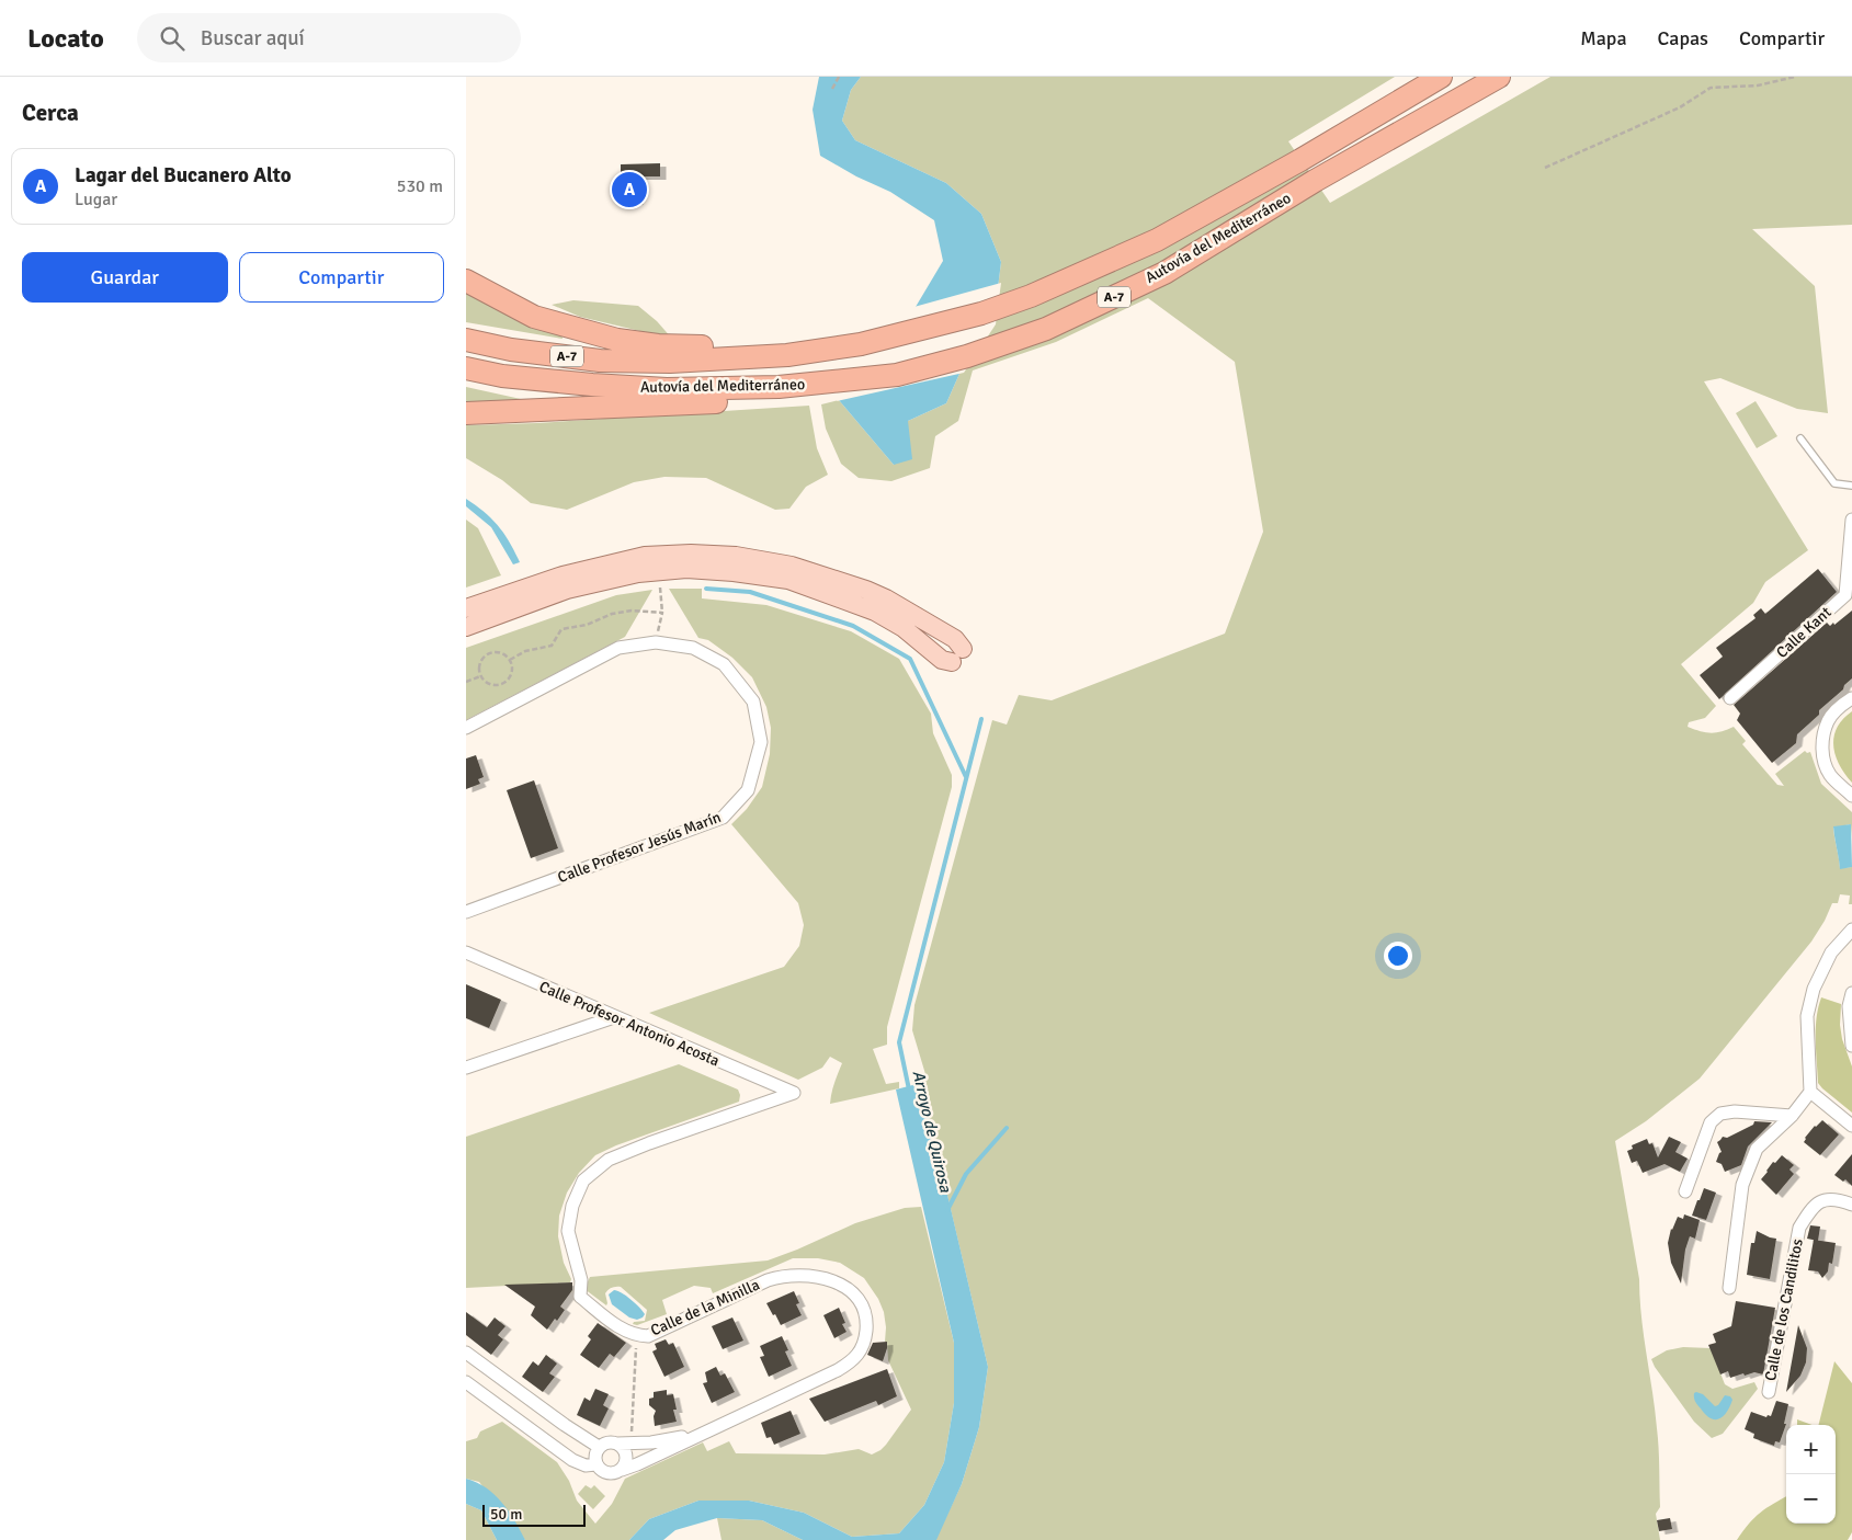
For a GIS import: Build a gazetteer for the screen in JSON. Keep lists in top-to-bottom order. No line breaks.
{"streets":{"highway":["Autovía del Mediterráneo","A-7"],"street":["Calle Kant","Calle Profesor Jesús Marín","Calle Profesor Antonio Acosta","Calle de la Minilla","Calle de los Candilitos"]},"crossings":[["Calle Profesor Antonio Acosta","Calle de la Minilla"]],"water":["Arroyo de Quirosa"],"scale_bar":"50 m","page":{"header":"Locato","search":"Buscar aquí","nav":["Mapa","Capas","Compartir"],"heading":"Cerca","list":[{"mark":"A","name":"Lagar del Bucanero Alto","note":"Lugar","value":"530 m"}],"pins":"A","buttons":["Guardar","Compartir"],"map_buttons":["+","−"],"scale":"50 m"}}
